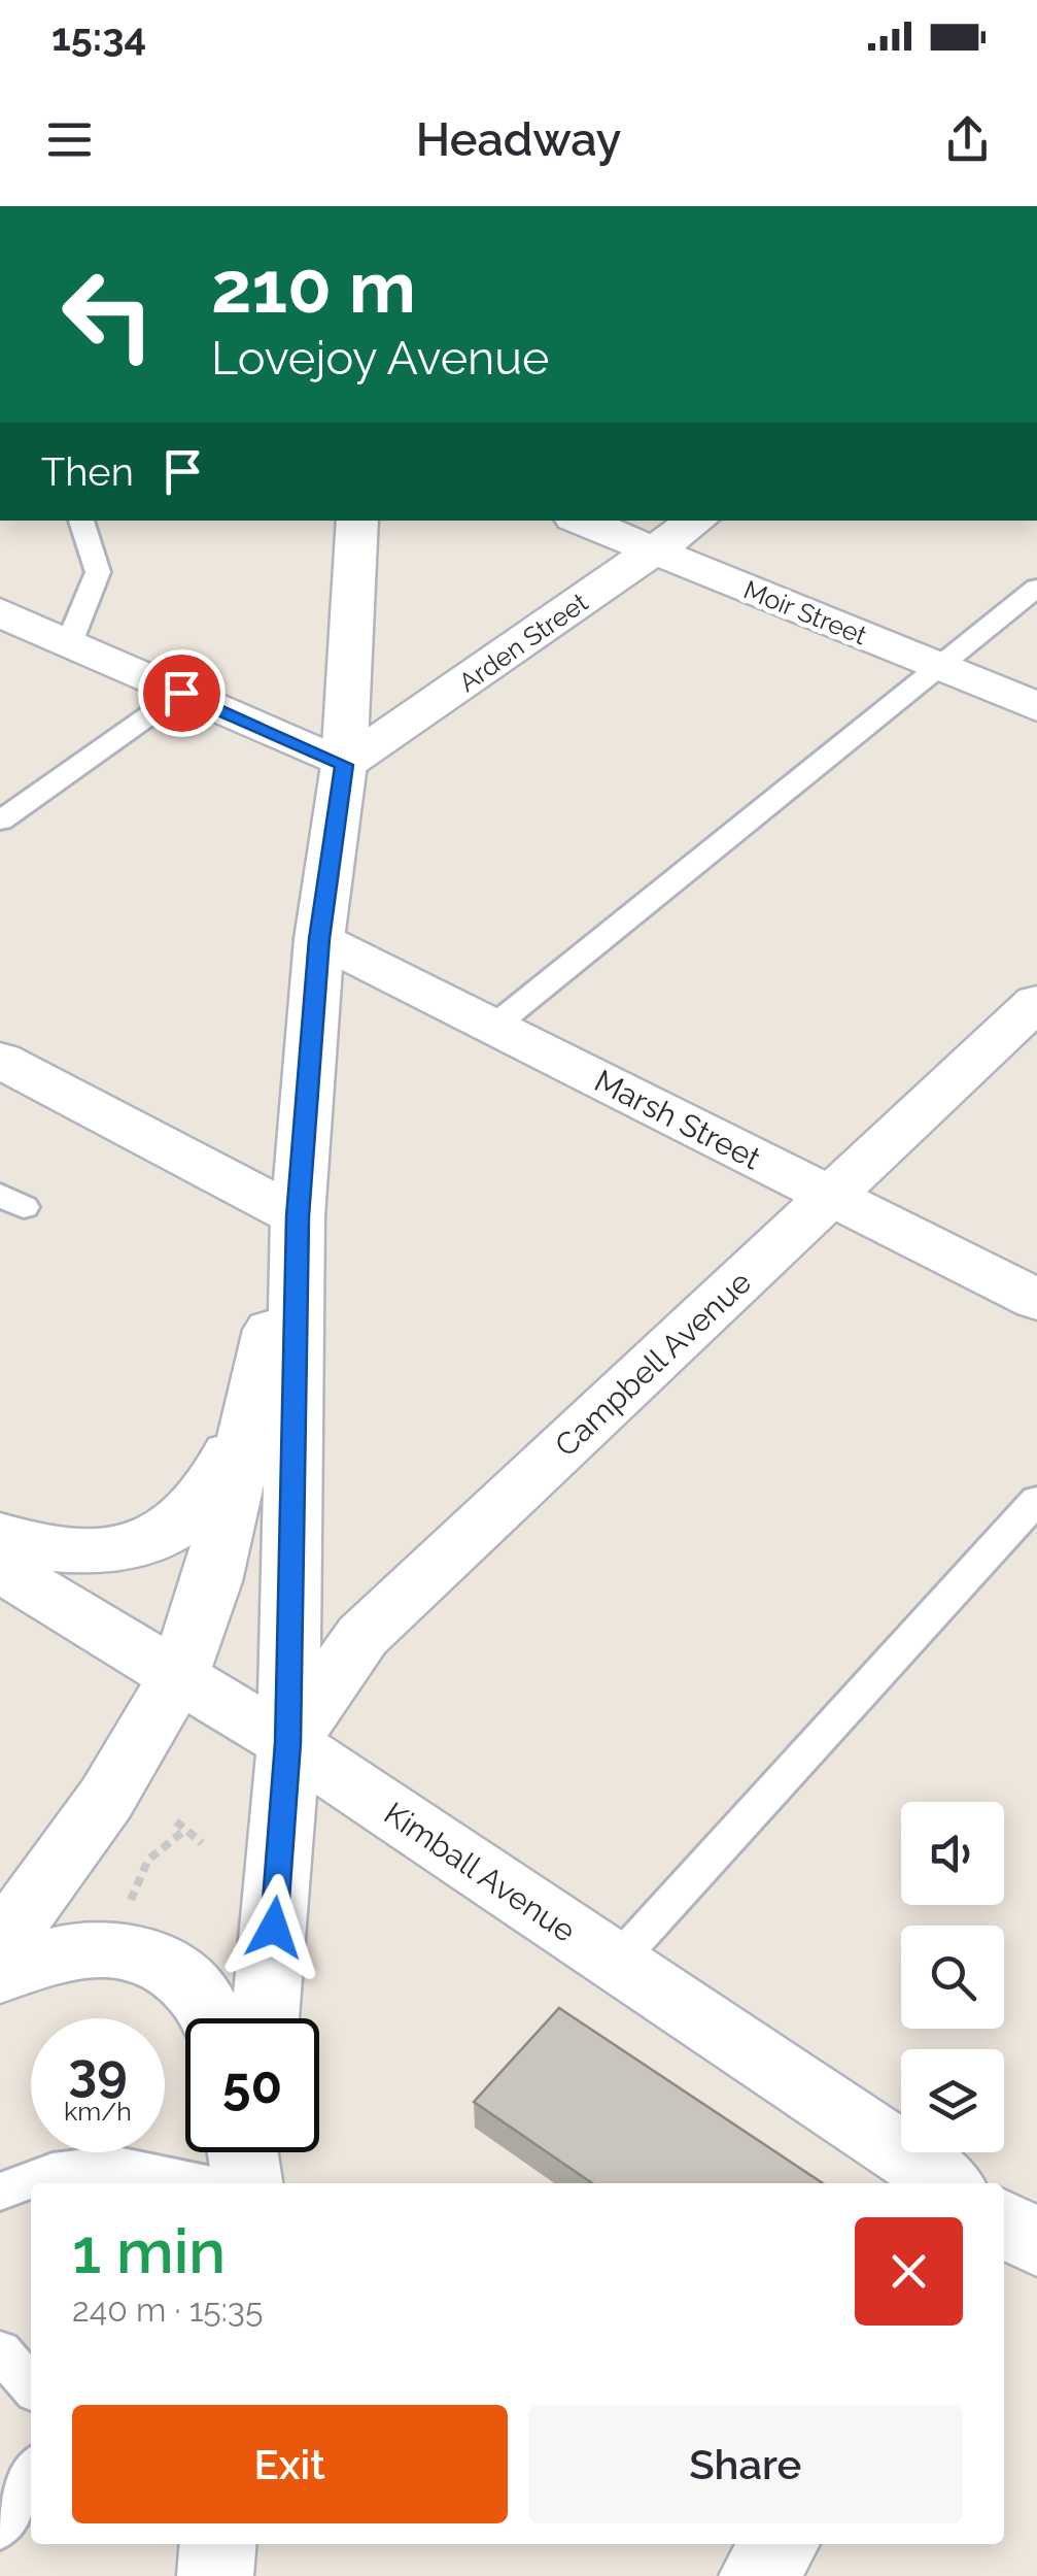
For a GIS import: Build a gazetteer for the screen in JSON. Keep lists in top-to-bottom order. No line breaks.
{"streets":{"main road":["Moir Street","Arden Street","Marsh Street","Campbell Avenue","Kimball Avenue"]},"crossings":[["Moir Street","Arden Street"],["Marsh Street","Campbell Avenue"],["Campbell Avenue","Kimball Avenue"]],"page":{"status":"15:34","header":"Headway","turn":["210 m","Lovejoy Avenue"],"then":"Then","speed":"39 km/h","limit":"50","heading":["1 min","240 m · 15:35"],"buttons":["Exit","Share"]}}
